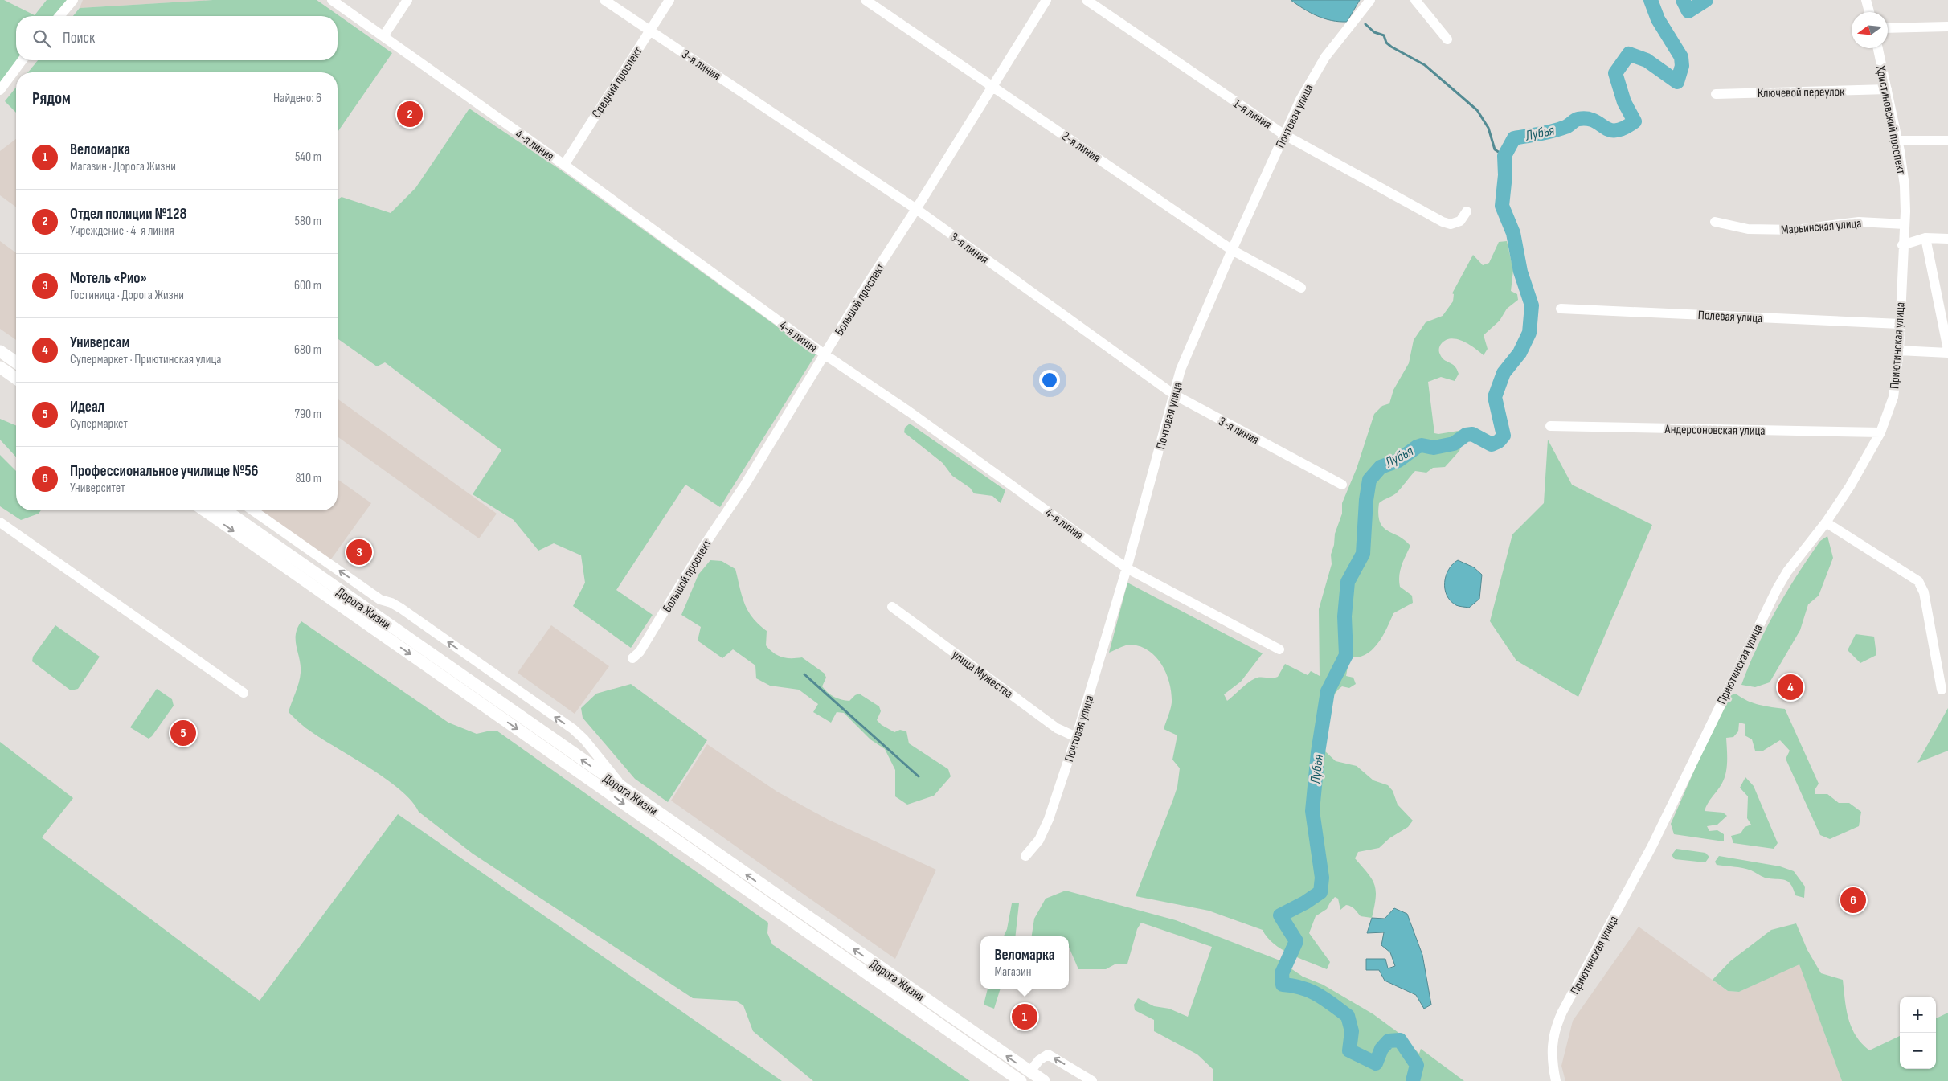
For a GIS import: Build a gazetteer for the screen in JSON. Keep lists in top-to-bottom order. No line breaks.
{"streets":{"main road":["Дорога Жизни"],"street":["3-я линия","Средний проспект","Ключевой переулок","1-я линия","Почтовая улица","Христиновский проспект","4-я линия","2-я линия","Марьинская улица","Большой проспект","Полевая улица","Приютинская улица","Андерсоновская улица","улица Мужества"]},"crossings":[["3-я линия","Средний проспект"],["3-я линия","Почтовая улица"],["3-я линия","Большой проспект"],["Средний проспект","4-я линия"],["Ключевой переулок","Христиновский проспект"],["1-я линия","Почтовая улица"],["Почтовая улица","4-я линия"],["Почтовая улица","2-я линия"],["Почтовая улица","улица Мужества"],["Христиновский проспект","Марьинская улица"],["Христиновский проспект","Приютинская улица"],["4-я линия","Большой проспект"],["2-я линия","Большой проспект"],["Полевая улица","Приютинская улица"],["Приютинская улица","Андерсоновская улица"]],"water":["Лубья"],"north":"left","page":{"search":"Поиск","heading":["Рядом","Найдено: 6"],"pins":["2","3","4","5","6","1"],"list":[{"mark":"1","name":"Веломарка","note":"Магазин · Дорога Жизни","value":"540 m"},{"mark":"2","name":"Отдел полиции №128","note":"Учреждение · 4-я линия","value":"580 m"},{"mark":"3","name":"Мотель «Рио»","note":"Гостиница · Дорога Жизни","value":"600 m"},{"mark":"4","name":"Универсам","note":"Супермаркет · Приютинская улица","value":"680 m"},{"mark":"5","name":"Идеал","note":"Супермаркет","value":"790 m"},{"mark":"6","name":"Профессиональное училище №56","note":"Университет","value":"810 m"}],"popup":["Веломарка","Магазин"],"map_buttons":["+","−"]}}
